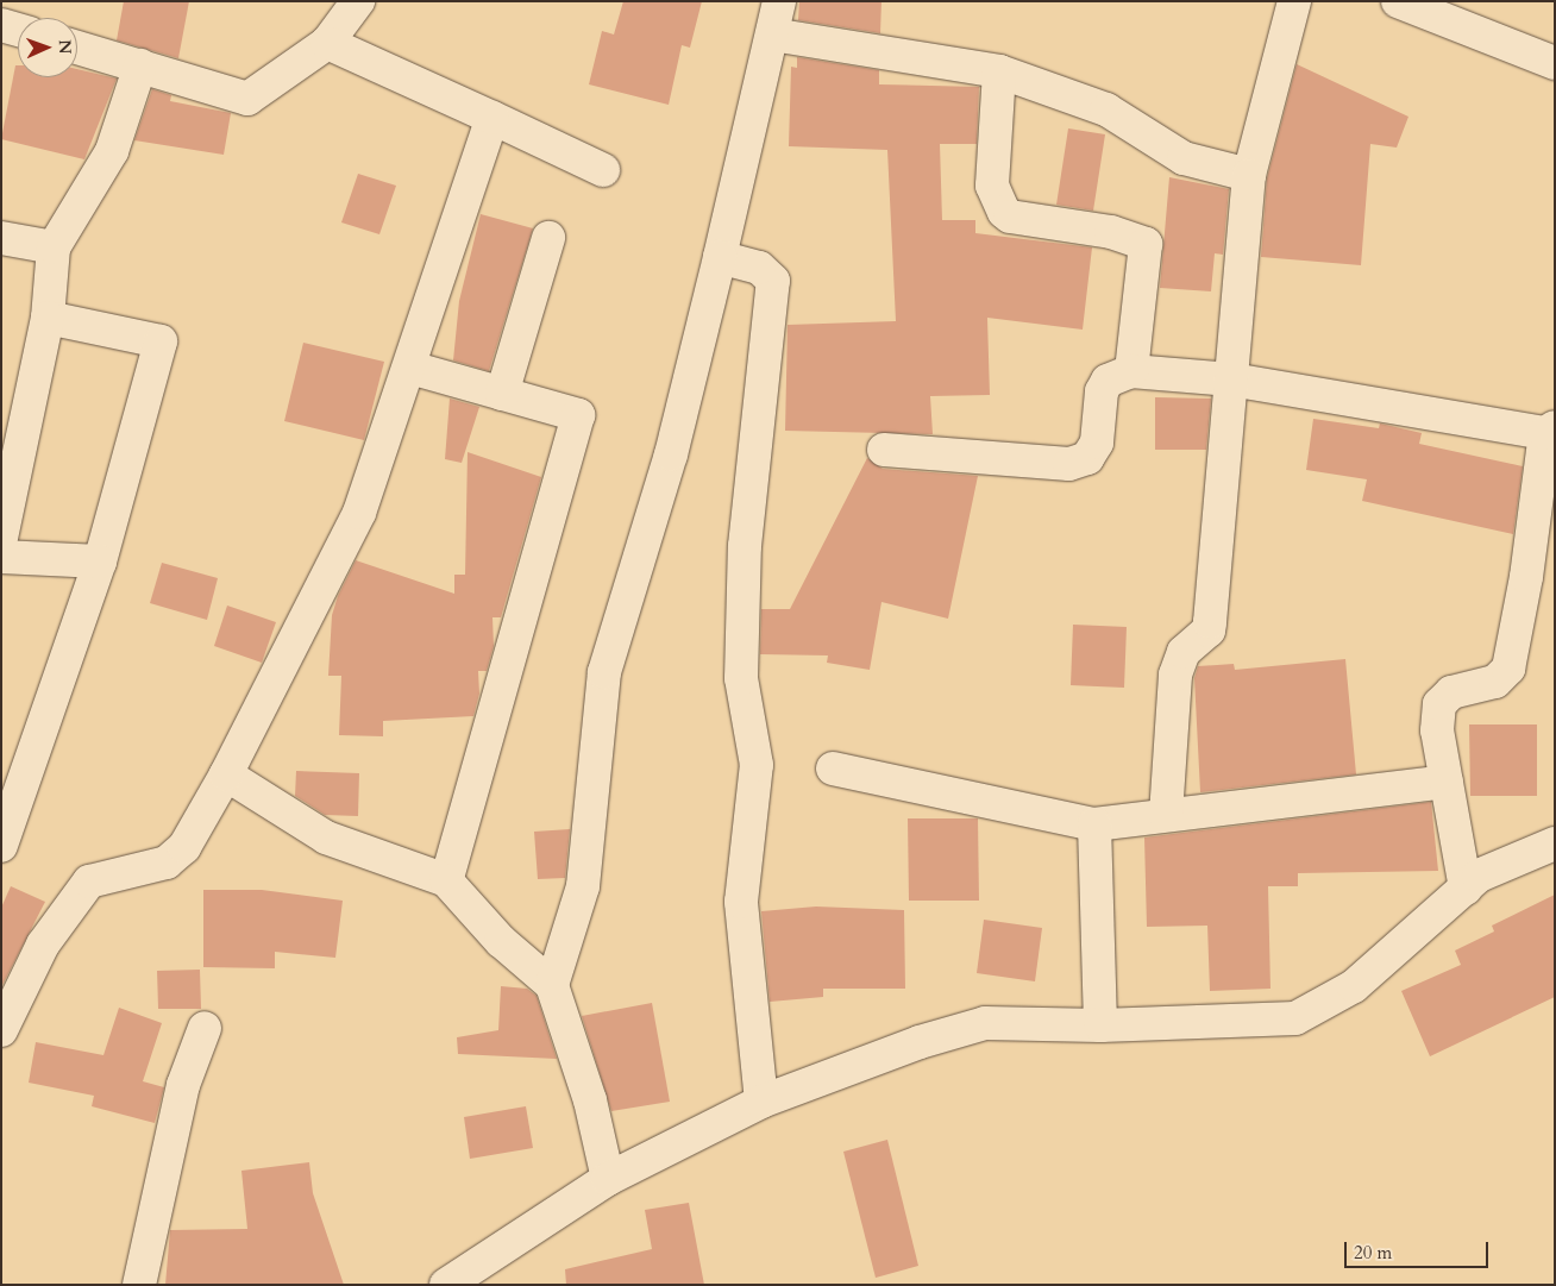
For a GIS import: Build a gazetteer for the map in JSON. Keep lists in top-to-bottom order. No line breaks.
{"scale_bar":"20 m","north":"right"}
